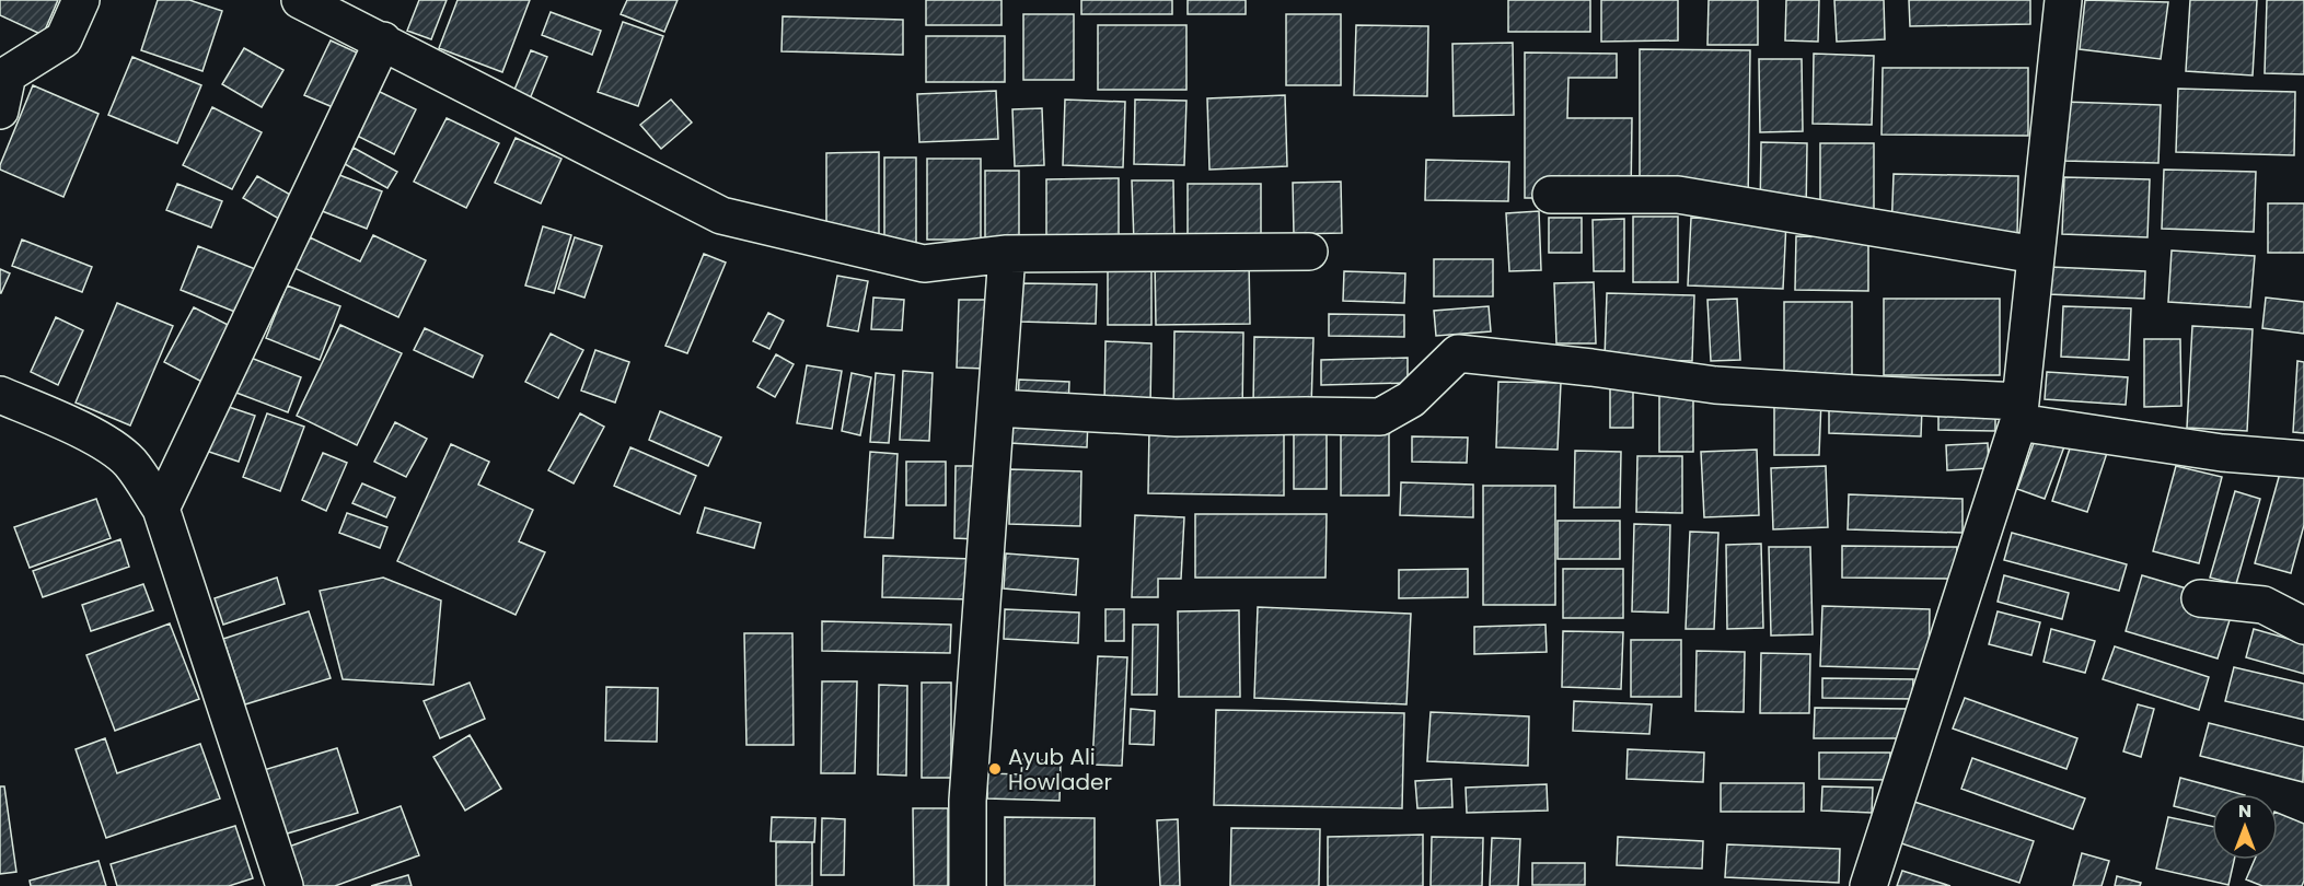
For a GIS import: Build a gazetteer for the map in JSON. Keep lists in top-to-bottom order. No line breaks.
{"places":["Ayub Ali Howlader"],"north":"top"}
